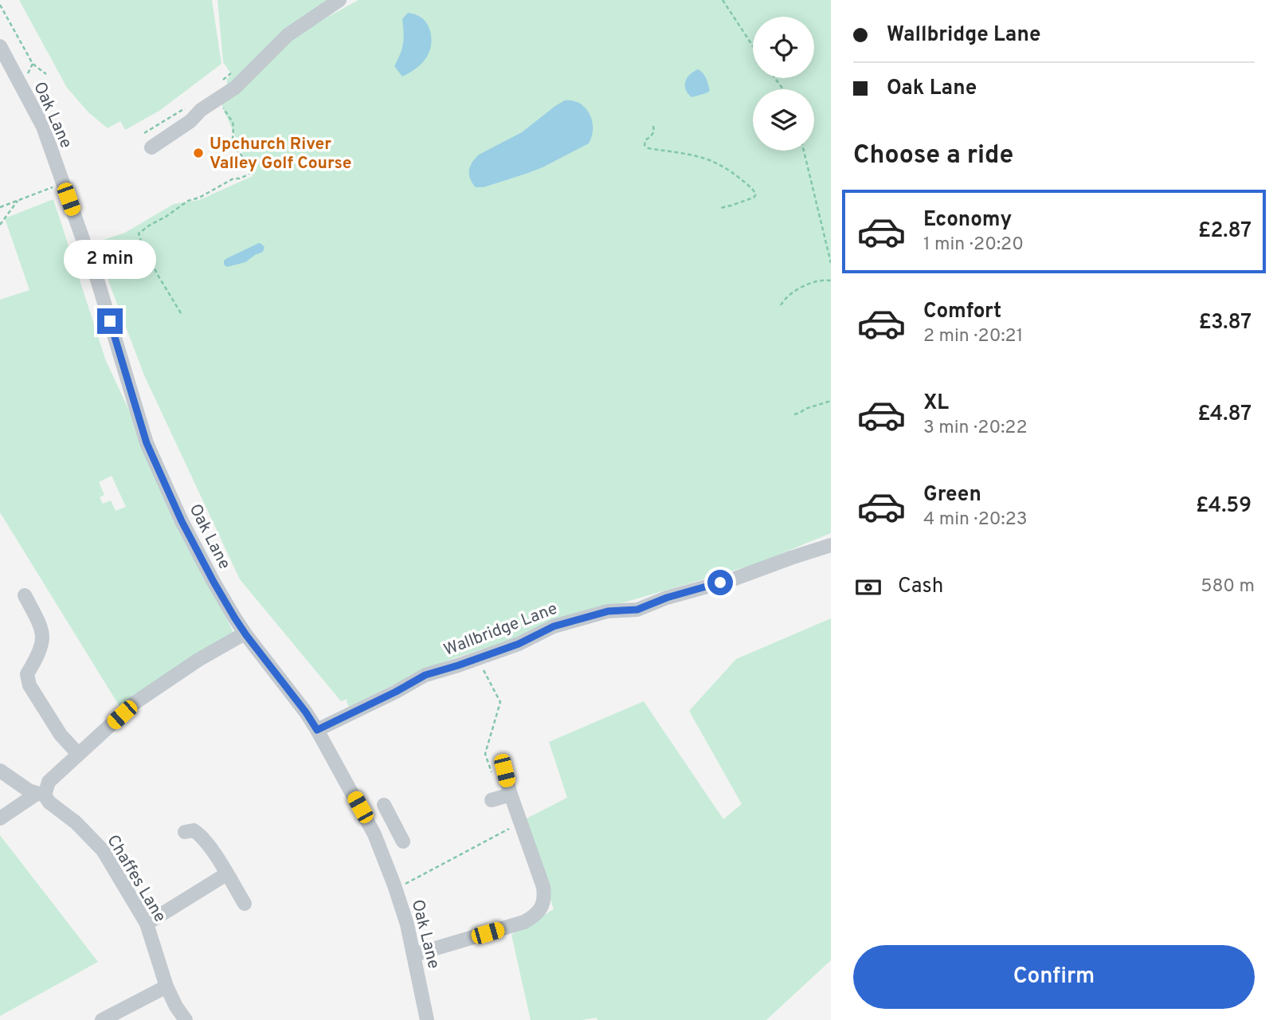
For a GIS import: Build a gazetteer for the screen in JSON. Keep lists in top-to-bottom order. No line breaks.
{"streets":{"street":["Oak Lane","Wallbridge Lane","Chaffes Lane"]},"crossings":[["Oak Lane","Wallbridge Lane"]],"places":["Upchurch River Valley Golf Course"],"page":{"banner":["Wallbridge Lane","Oak Lane"],"heading":"Choose a ride","list":[{"name":"Economy","note":"1 min · 20:20","value":"£2.87"},{"name":"Comfort","note":"2 min · 20:21","value":"£3.87"},{"name":"XL","note":"3 min · 20:22","value":"£4.87"},{"name":"Green","note":"4 min · 20:23","value":"£4.59"}],"bubble":"2 min","pay":["Cash","580 m"],"buttons":"Confirm"}}
